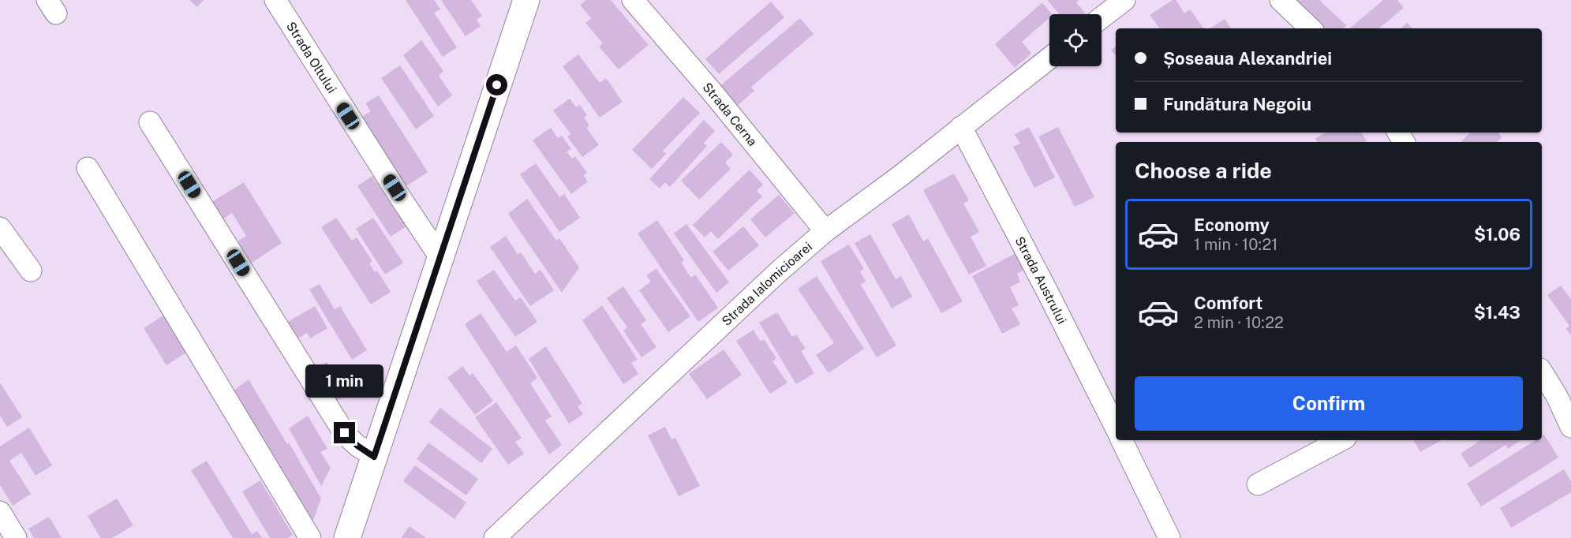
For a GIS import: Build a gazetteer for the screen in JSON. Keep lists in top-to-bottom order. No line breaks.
{"streets":{"street":["Strada Oltului","Strada Cerna","Strada Austrului","Strada Ialomicioarei"]},"crossings":[["Strada Cerna","Strada Ialomicioarei"],["Strada Austrului","Strada Ialomicioarei"]],"page":{"banner":["Șoseaua Alexandriei","Fundătura Negoiu"],"heading":"Choose a ride","list":[{"name":"Economy","note":"1 min · 10:21","value":"$1.06"},{"name":"Comfort","note":"2 min · 10:22","value":"$1.43"}],"bubble":"1 min","buttons":"Confirm"}}
